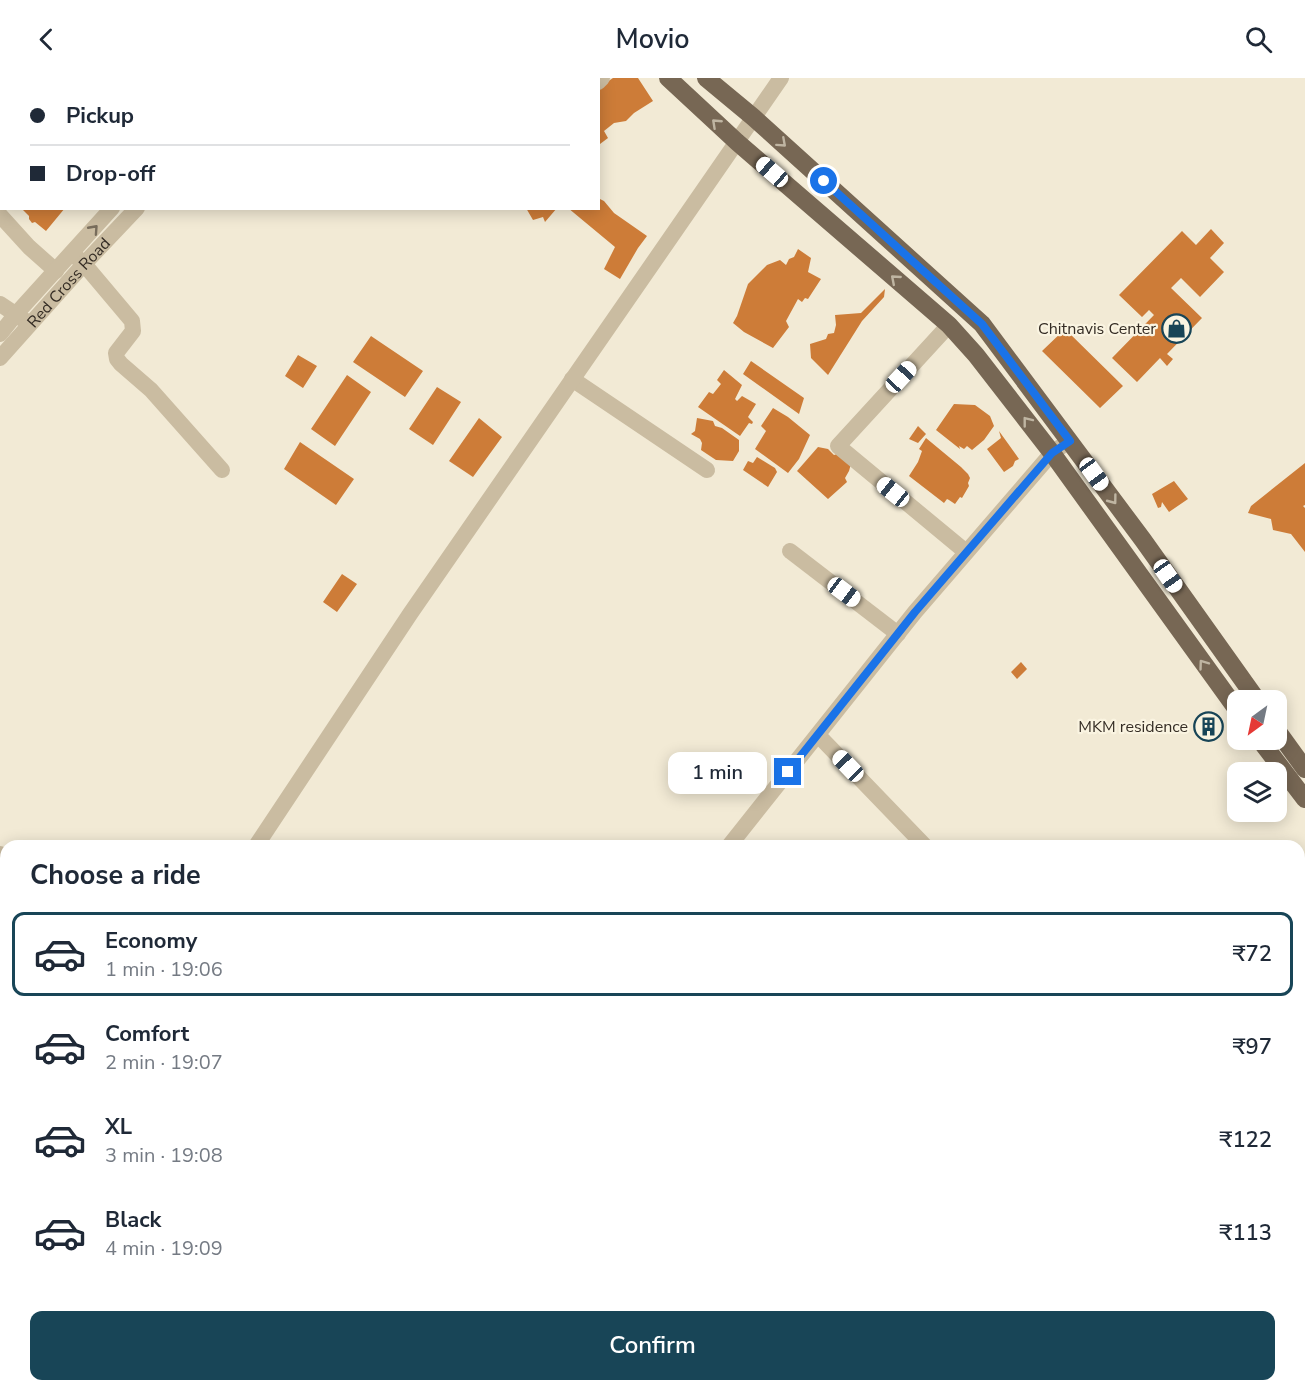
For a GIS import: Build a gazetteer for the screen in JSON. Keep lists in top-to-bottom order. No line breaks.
{"streets":{"street":["Red Cross Road"]},"places":{"shop":["Chitnavis Center"],"building":["MKM residence"]},"north":"bottom left","page":{"header":"Movio","banner":["Pickup","Drop-off"],"bubble":"1 min","heading":"Choose a ride","list":[{"name":"Economy","note":"1 min · 19:06","value":"₹72"},{"name":"Comfort","note":"2 min · 19:07","value":"₹97"},{"name":"XL","note":"3 min · 19:08","value":"₹122"},{"name":"Black","note":"4 min · 19:09","value":"₹113"}],"buttons":"Confirm"}}
